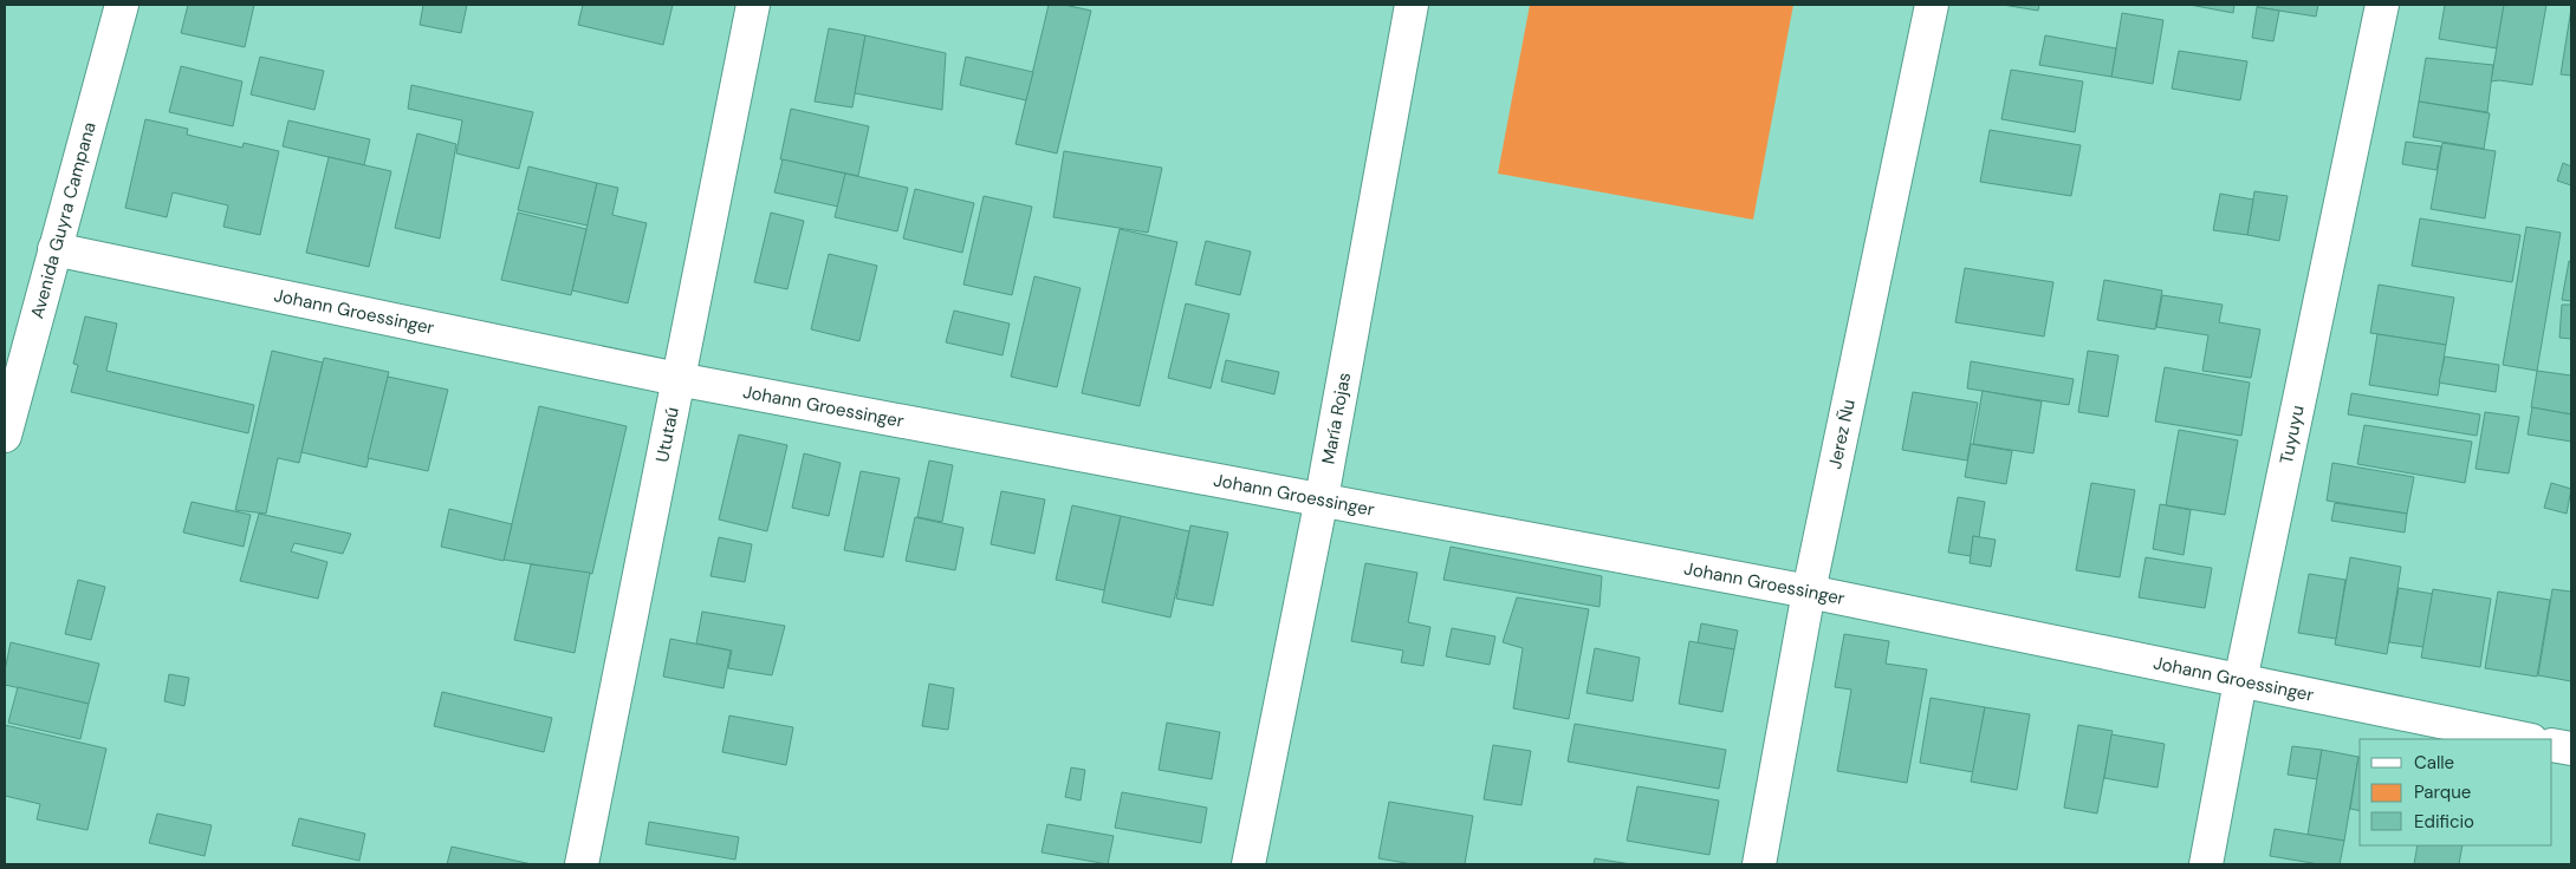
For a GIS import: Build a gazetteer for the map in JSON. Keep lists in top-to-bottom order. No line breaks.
{"streets":{"street":["Avenida Guyra Campana","Johann Groessinger","María Rojas","Jerez Ñu","Ututaú","Tuyuyu"]},"crossings":[["Avenida Guyra Campana","Johann Groessinger"],["Johann Groessinger","María Rojas"],["Johann Groessinger","Jerez Ñu"],["Johann Groessinger","Ututaú"],["Johann Groessinger","Tuyuyu"]],"legend":["Calle","Parque","Edificio"]}
